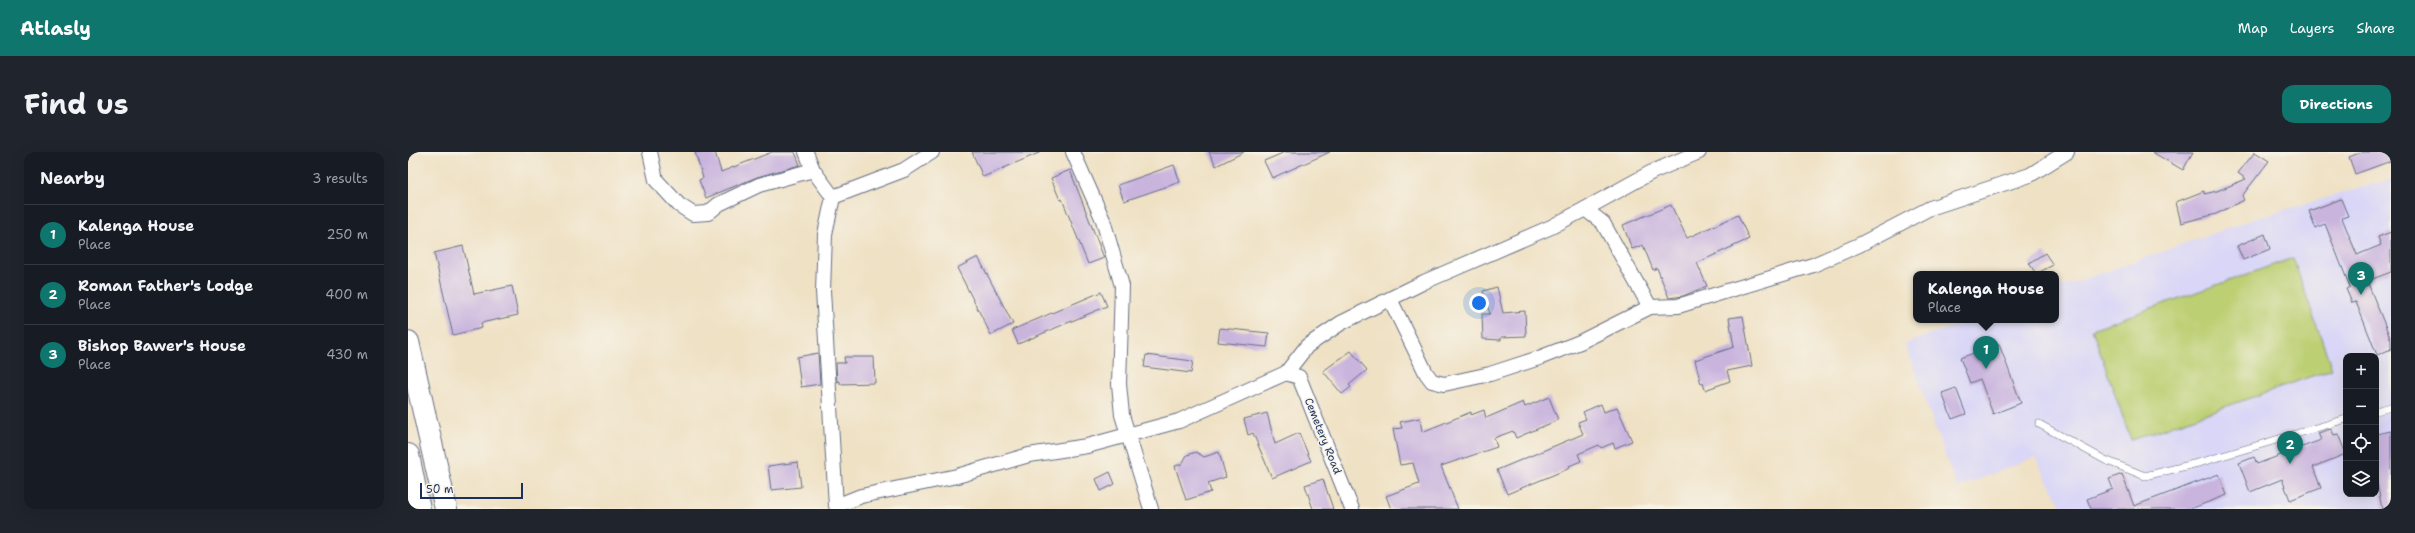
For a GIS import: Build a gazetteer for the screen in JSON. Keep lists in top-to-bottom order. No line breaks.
{"streets":{"street":["Cemetery Road"]},"scale_bar":"50 m","page":{"header":"Atlasly","nav":["Map","Layers","Share"],"title":"Find us","buttons":"Directions","heading":["Nearby","3 results"],"list":[{"mark":"1","name":"Kalenga House","note":"Place","value":"250 m"},{"mark":"2","name":"Roman Father's Lodge","note":"Place","value":"400 m"},{"mark":"3","name":"Bishop Bawer's House","note":"Place","value":"430 m"}],"pins":["3","1","2"],"popup":["Kalenga House","Place"],"map_buttons":["+","−"],"scale":"50 m"}}
